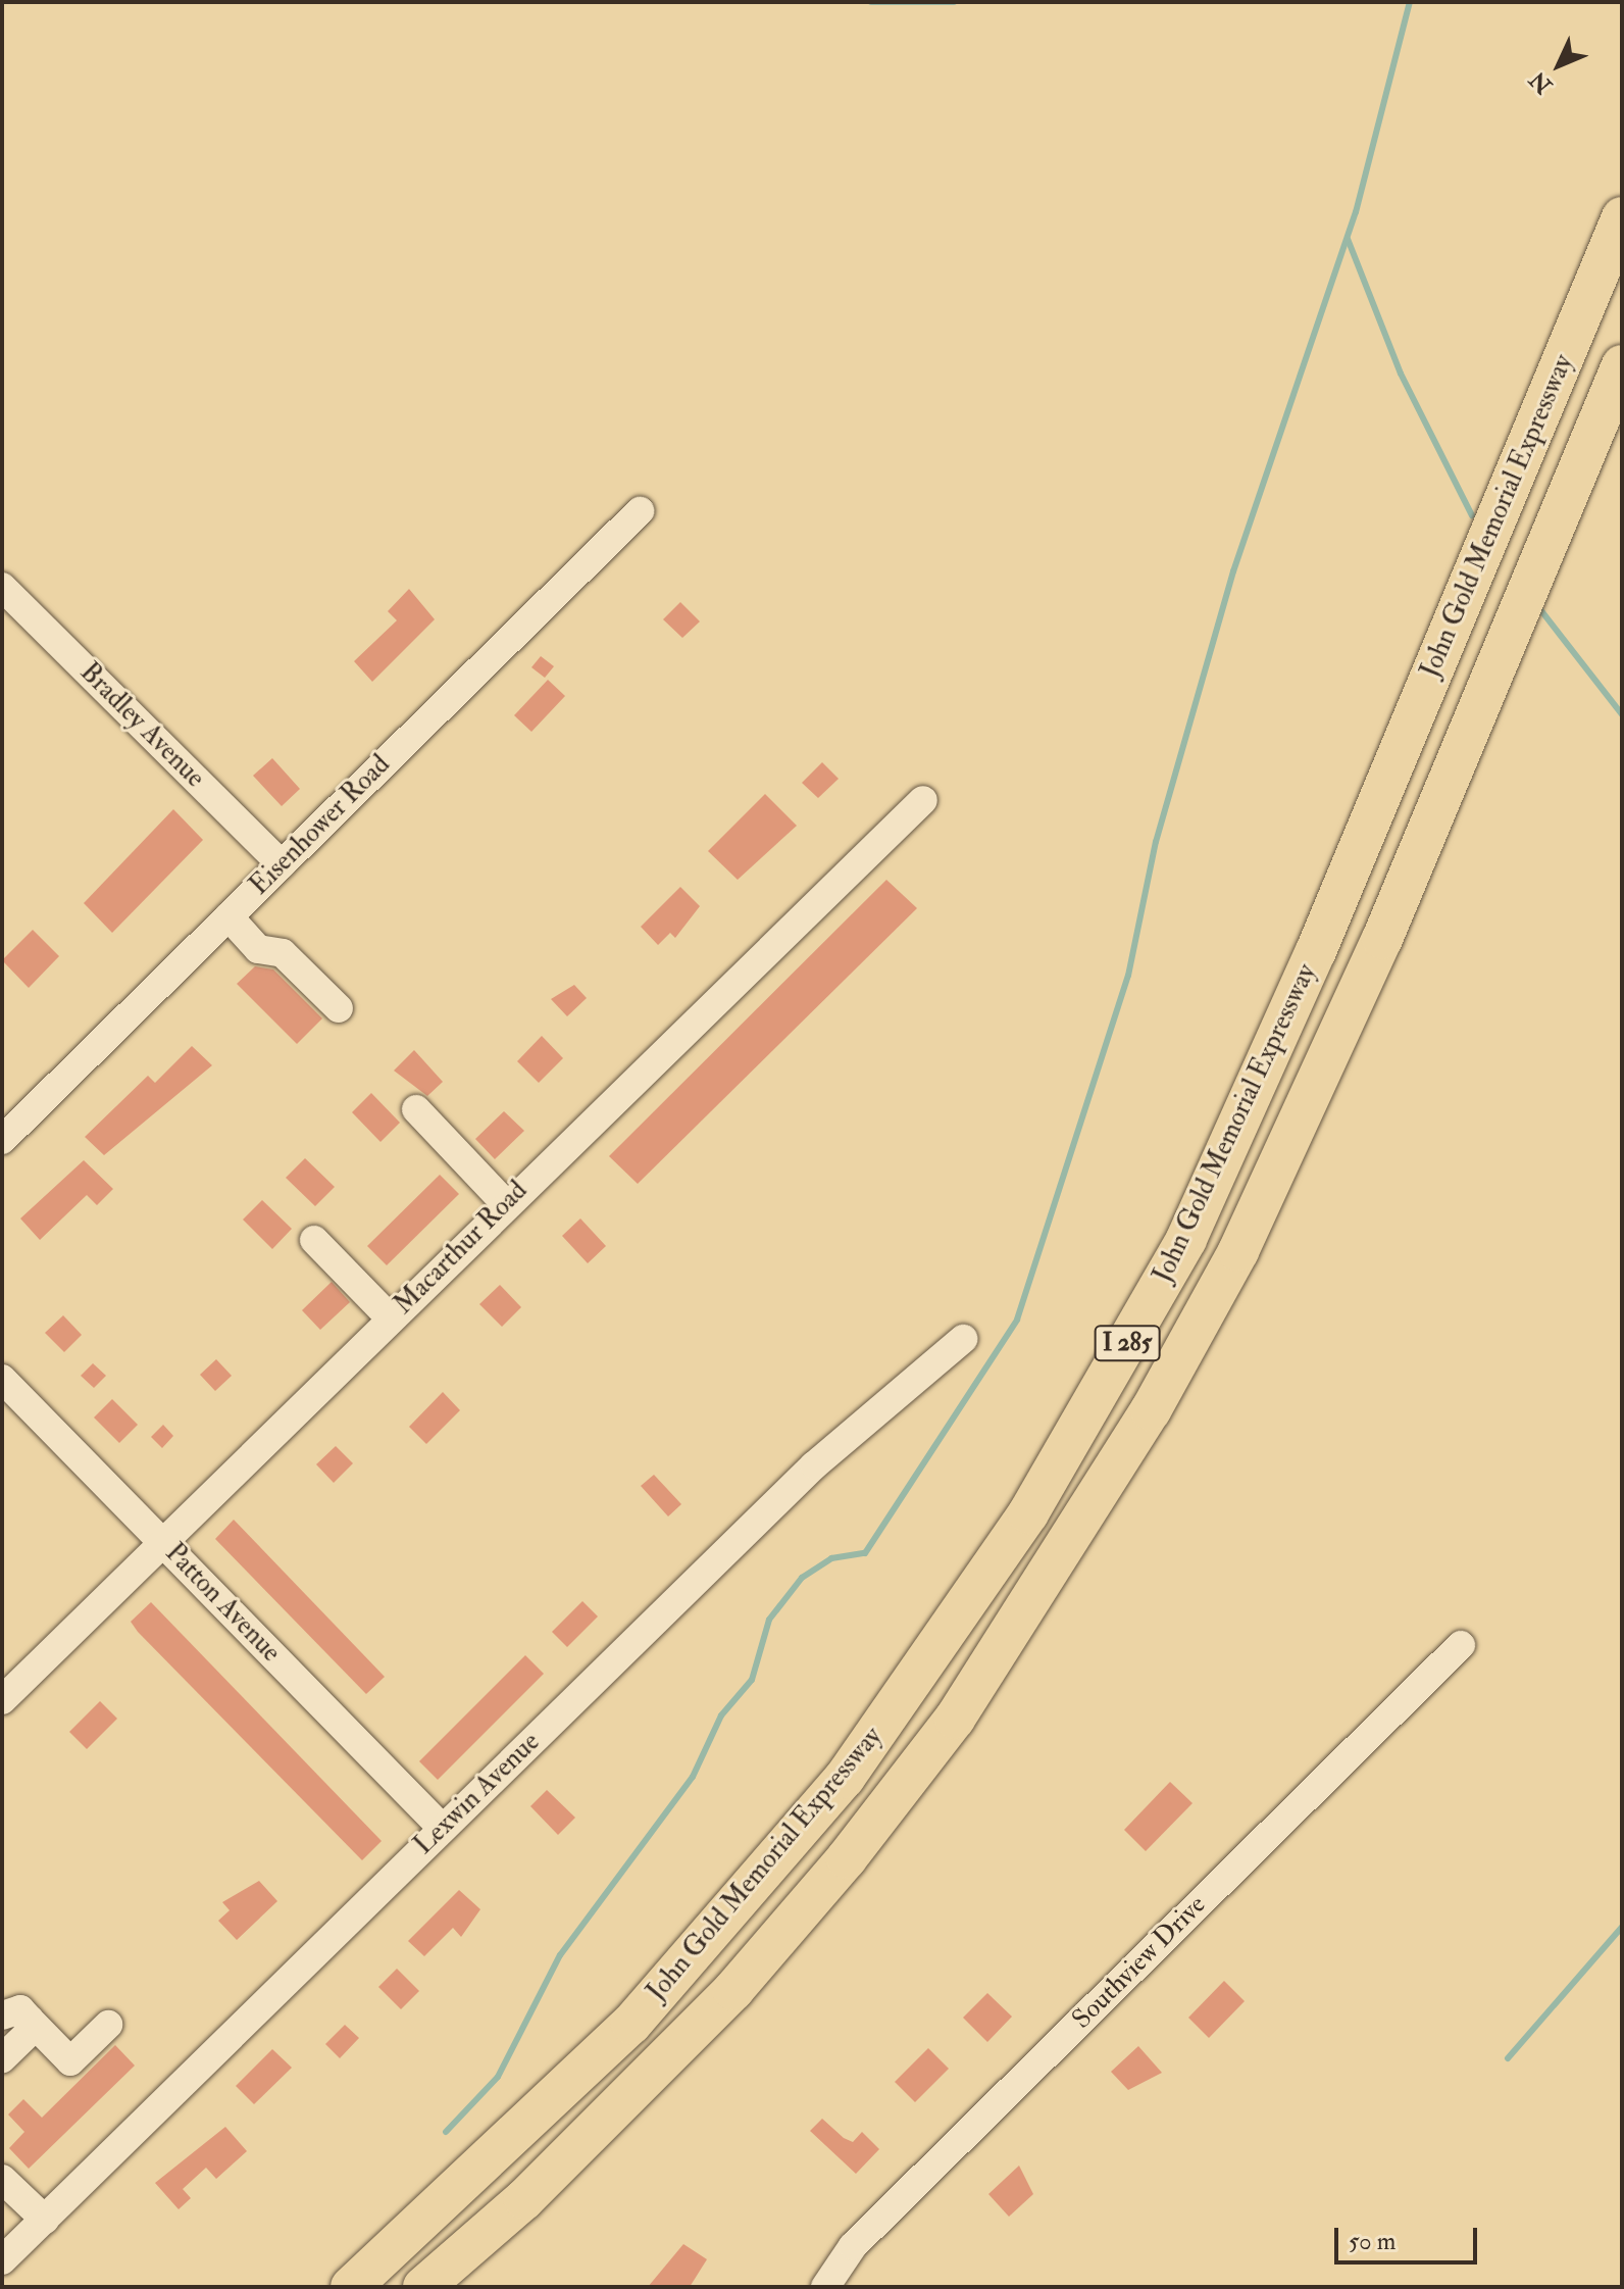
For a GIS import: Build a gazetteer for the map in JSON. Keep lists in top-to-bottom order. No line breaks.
{"streets":{"highway":["John Gold Memorial Expressway","I 285"],"street":["Bradley Avenue","Eisenhower Road","Macarthur Road","Patton Avenue","Lexwin Avenue","Southview Drive"]},"crossings":[["Bradley Avenue","Eisenhower Road"],["Macarthur Road","Patton Avenue"],["Patton Avenue","Lexwin Avenue"]],"scale_bar":"50 m","north":"bottom left"}
